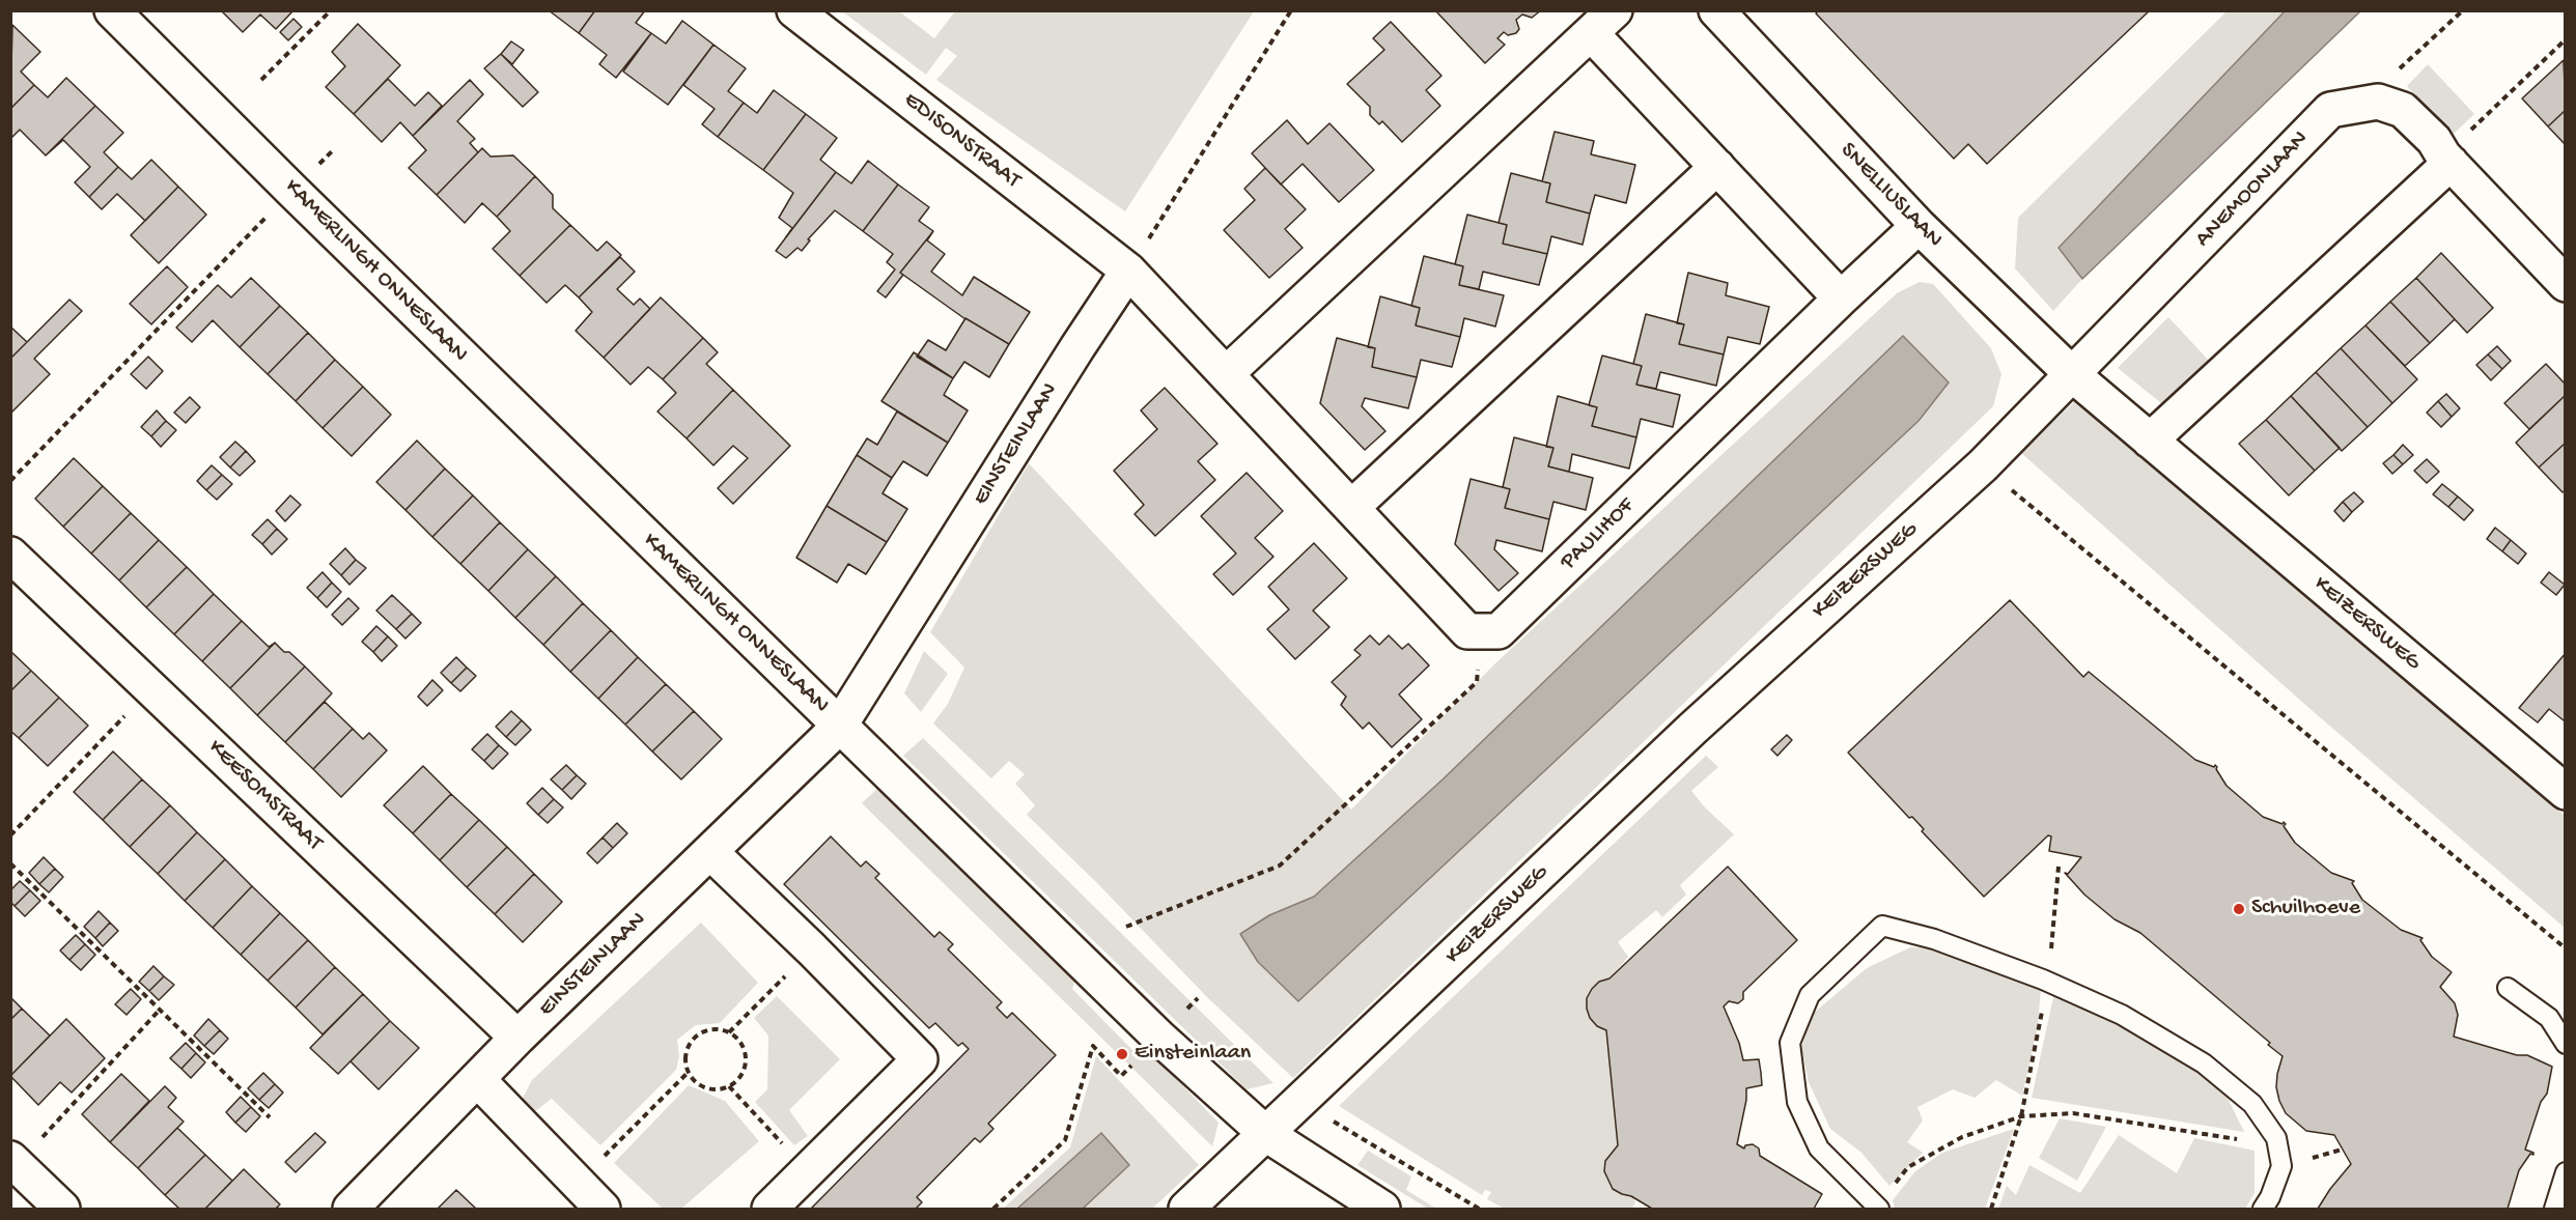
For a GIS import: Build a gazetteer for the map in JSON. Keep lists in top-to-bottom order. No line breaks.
{"streets":{"street":["EDISONSTRAAT","ANEMOONLAAN","SNELLIUSLAAN","KAMERLINGH ONNESLAAN","EINSTEINLAAN","PAULIHOF","KEIZERSWEG","KEESOMSTRAAT"]},"crossings":[["EDISONSTRAAT","EINSTEINLAAN"],["ANEMOONLAAN","SNELLIUSLAAN"],["ANEMOONLAAN","KEIZERSWEG"],["SNELLIUSLAAN","PAULIHOF"],["SNELLIUSLAAN","KEIZERSWEG"],["KAMERLINGH ONNESLAAN","EINSTEINLAAN"],["KAMERLINGH ONNESLAAN","KEIZERSWEG"],["EINSTEINLAAN","KEESOMSTRAAT"]],"places":["Schuilhoeve","Einsteinlaan"]}
